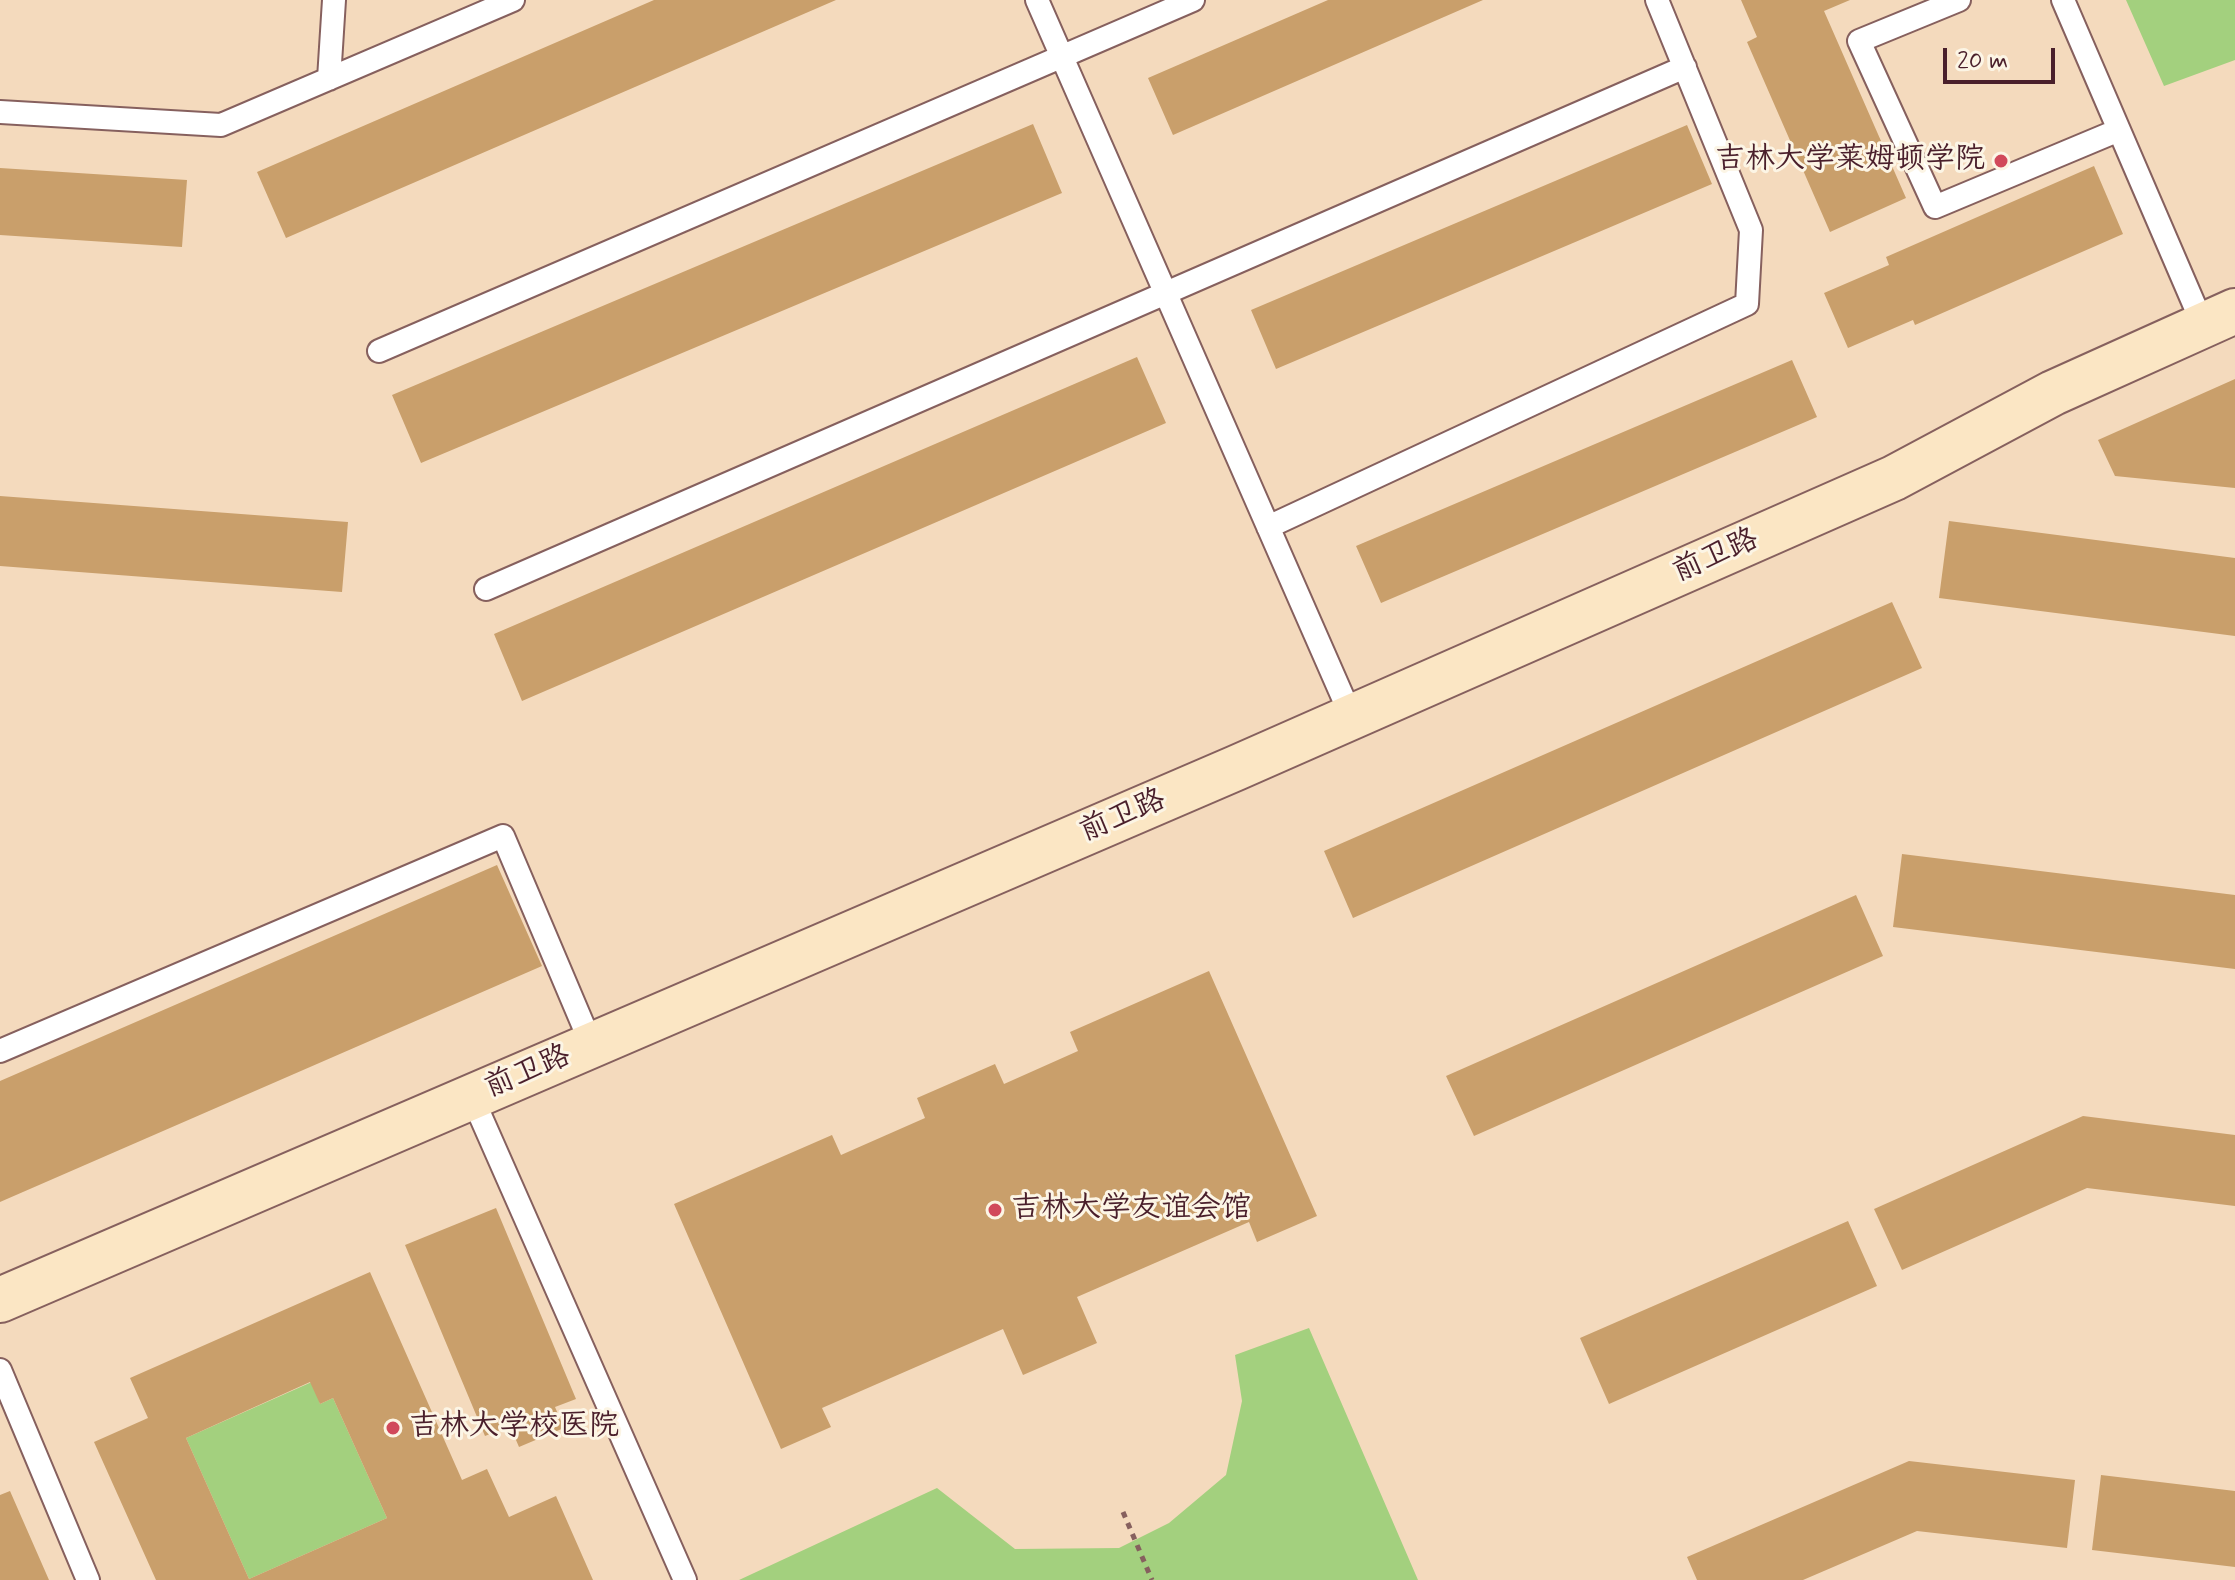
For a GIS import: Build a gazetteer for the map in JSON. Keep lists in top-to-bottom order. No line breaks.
{"streets":{"street":["前卫路"]},"places":["吉林大学莱姆顿学院","吉林大学友谊会馆","吉林大学校医院"],"scale_bar":"20 m"}
